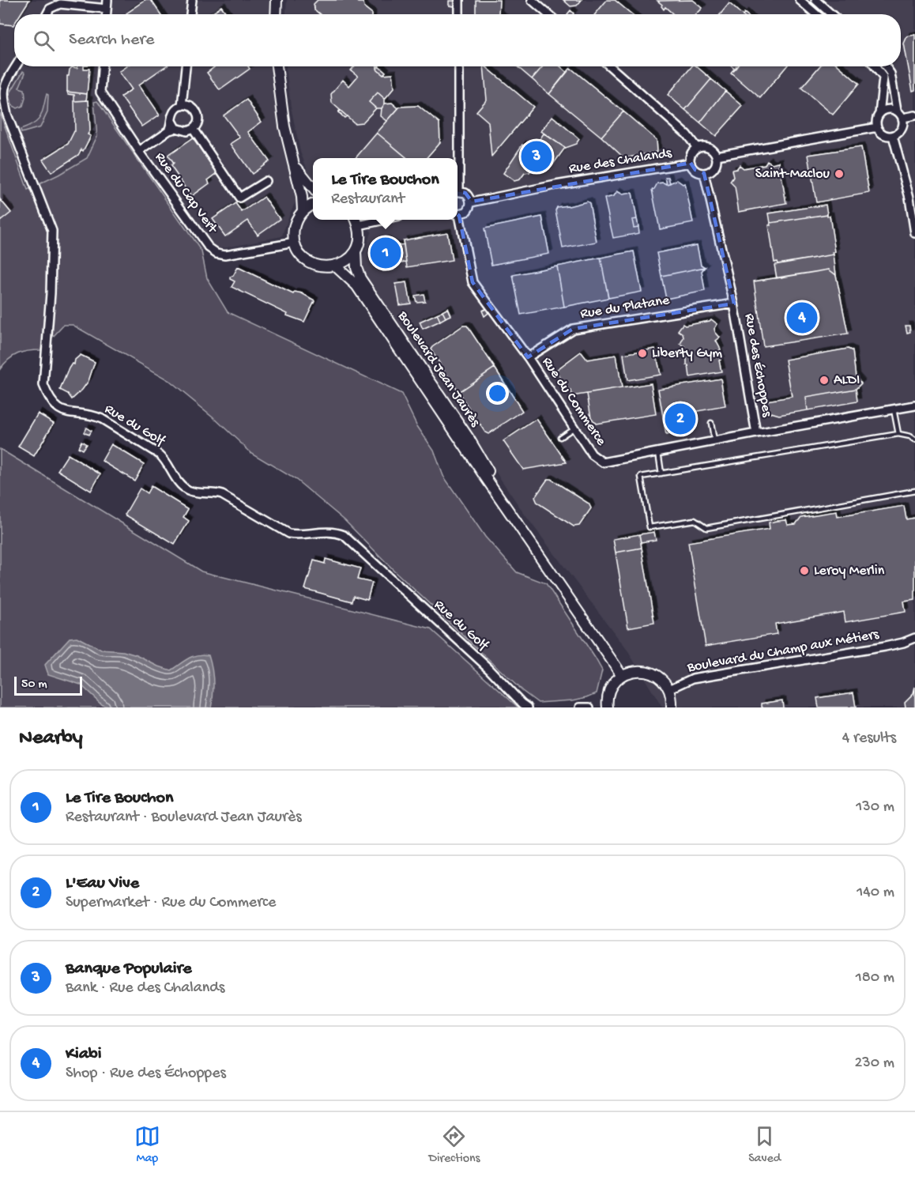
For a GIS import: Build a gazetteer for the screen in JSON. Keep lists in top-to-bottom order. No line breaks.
{"streets":{"street":["Rue des Chalands","Rue du Cap Vert","Rue du Platane","Rue des Échoppes","Boulevard Jean Jaurès","Rue du Commerce","Rue du Golf","Boulevard du Champ aux Métiers"]},"crossings":[["Rue des Chalands","Rue des Échoppes"],["Rue du Platane","Rue des Échoppes"],["Rue du Platane","Rue du Commerce"],["Rue des Échoppes","Rue du Commerce"]],"places":["Saint-Maclou","Liberty Gym","ALDI","Leroy Merlin"],"scale_bar":"50 m","page":{"search":"Search here","pins":["3","1","4","2"],"popup":["Le Tire Bouchon","Restaurant"],"scale":"50 m","heading":["Nearby","4 results"],"list":[{"mark":"1","name":"Le Tire Bouchon","note":"Restaurant · Boulevard Jean Jaurès","value":"130 m"},{"mark":"2","name":"L'Eau Vive","note":"Supermarket · Rue du Commerce","value":"140 m"},{"mark":"3","name":"Banque Populaire","note":"Bank · Rue des Chalands","value":"180 m"},{"mark":"4","name":"Kiabi","note":"Shop · Rue des Échoppes","value":"230 m"}],"nav":["Map","Directions","Saved"]}}
